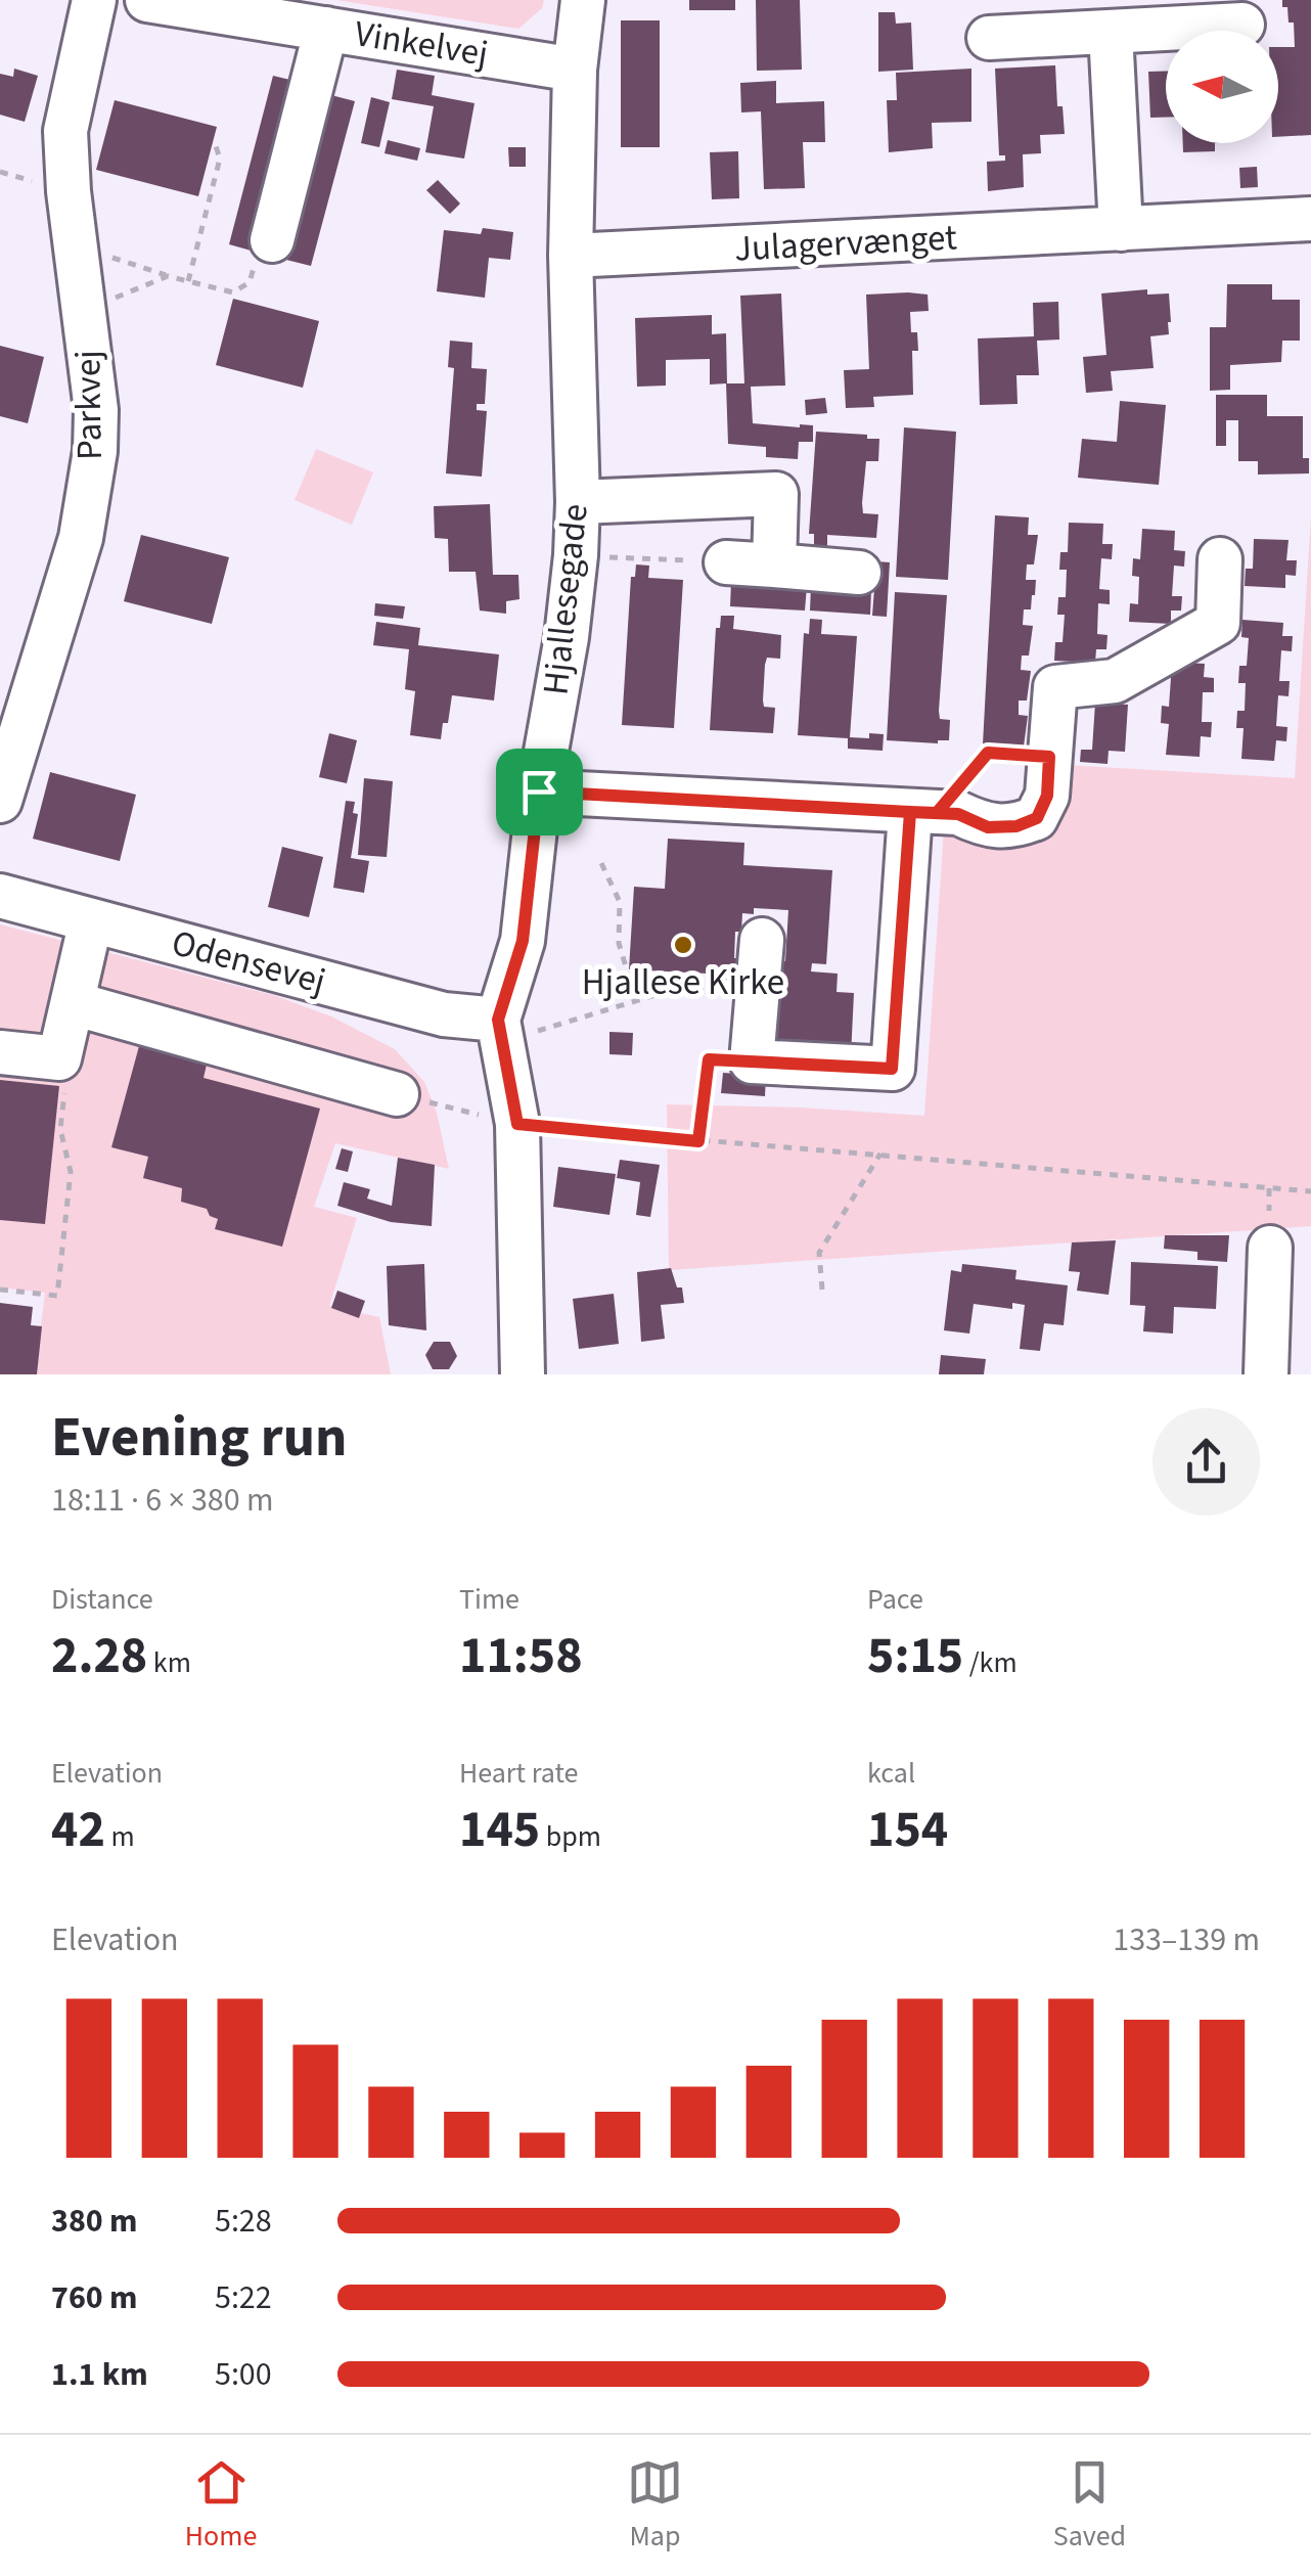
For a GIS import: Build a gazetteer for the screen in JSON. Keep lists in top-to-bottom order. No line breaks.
{"streets":{"street":["Vinkelvej","Julagervænget","Parkvej","Hjallesegade","Odensevej"]},"crossings":[["Vinkelvej","Hjallesegade"],["Julagervænget","Hjallesegade"],["Hjallesegade","Odensevej"]],"places":["Hjallese Kirke"],"north":"left","page":{"heading":["Evening run","18:11 · 6 × 380 m"],"stats":[["Distance","2.28 km"],["Time","11:58"],["Pace","5:15 /km"],["Elevation","42 m"],["Heart rate","145 bpm"],["kcal","154"]],"chart":["Elevation","133–139 m"],"list":[{"name":"380 m","note":"5:28"},{"name":"760 m","note":"5:22"},{"name":"1.1 km","note":"5:00"}],"tabs":["Home","Map","Saved"]}}
